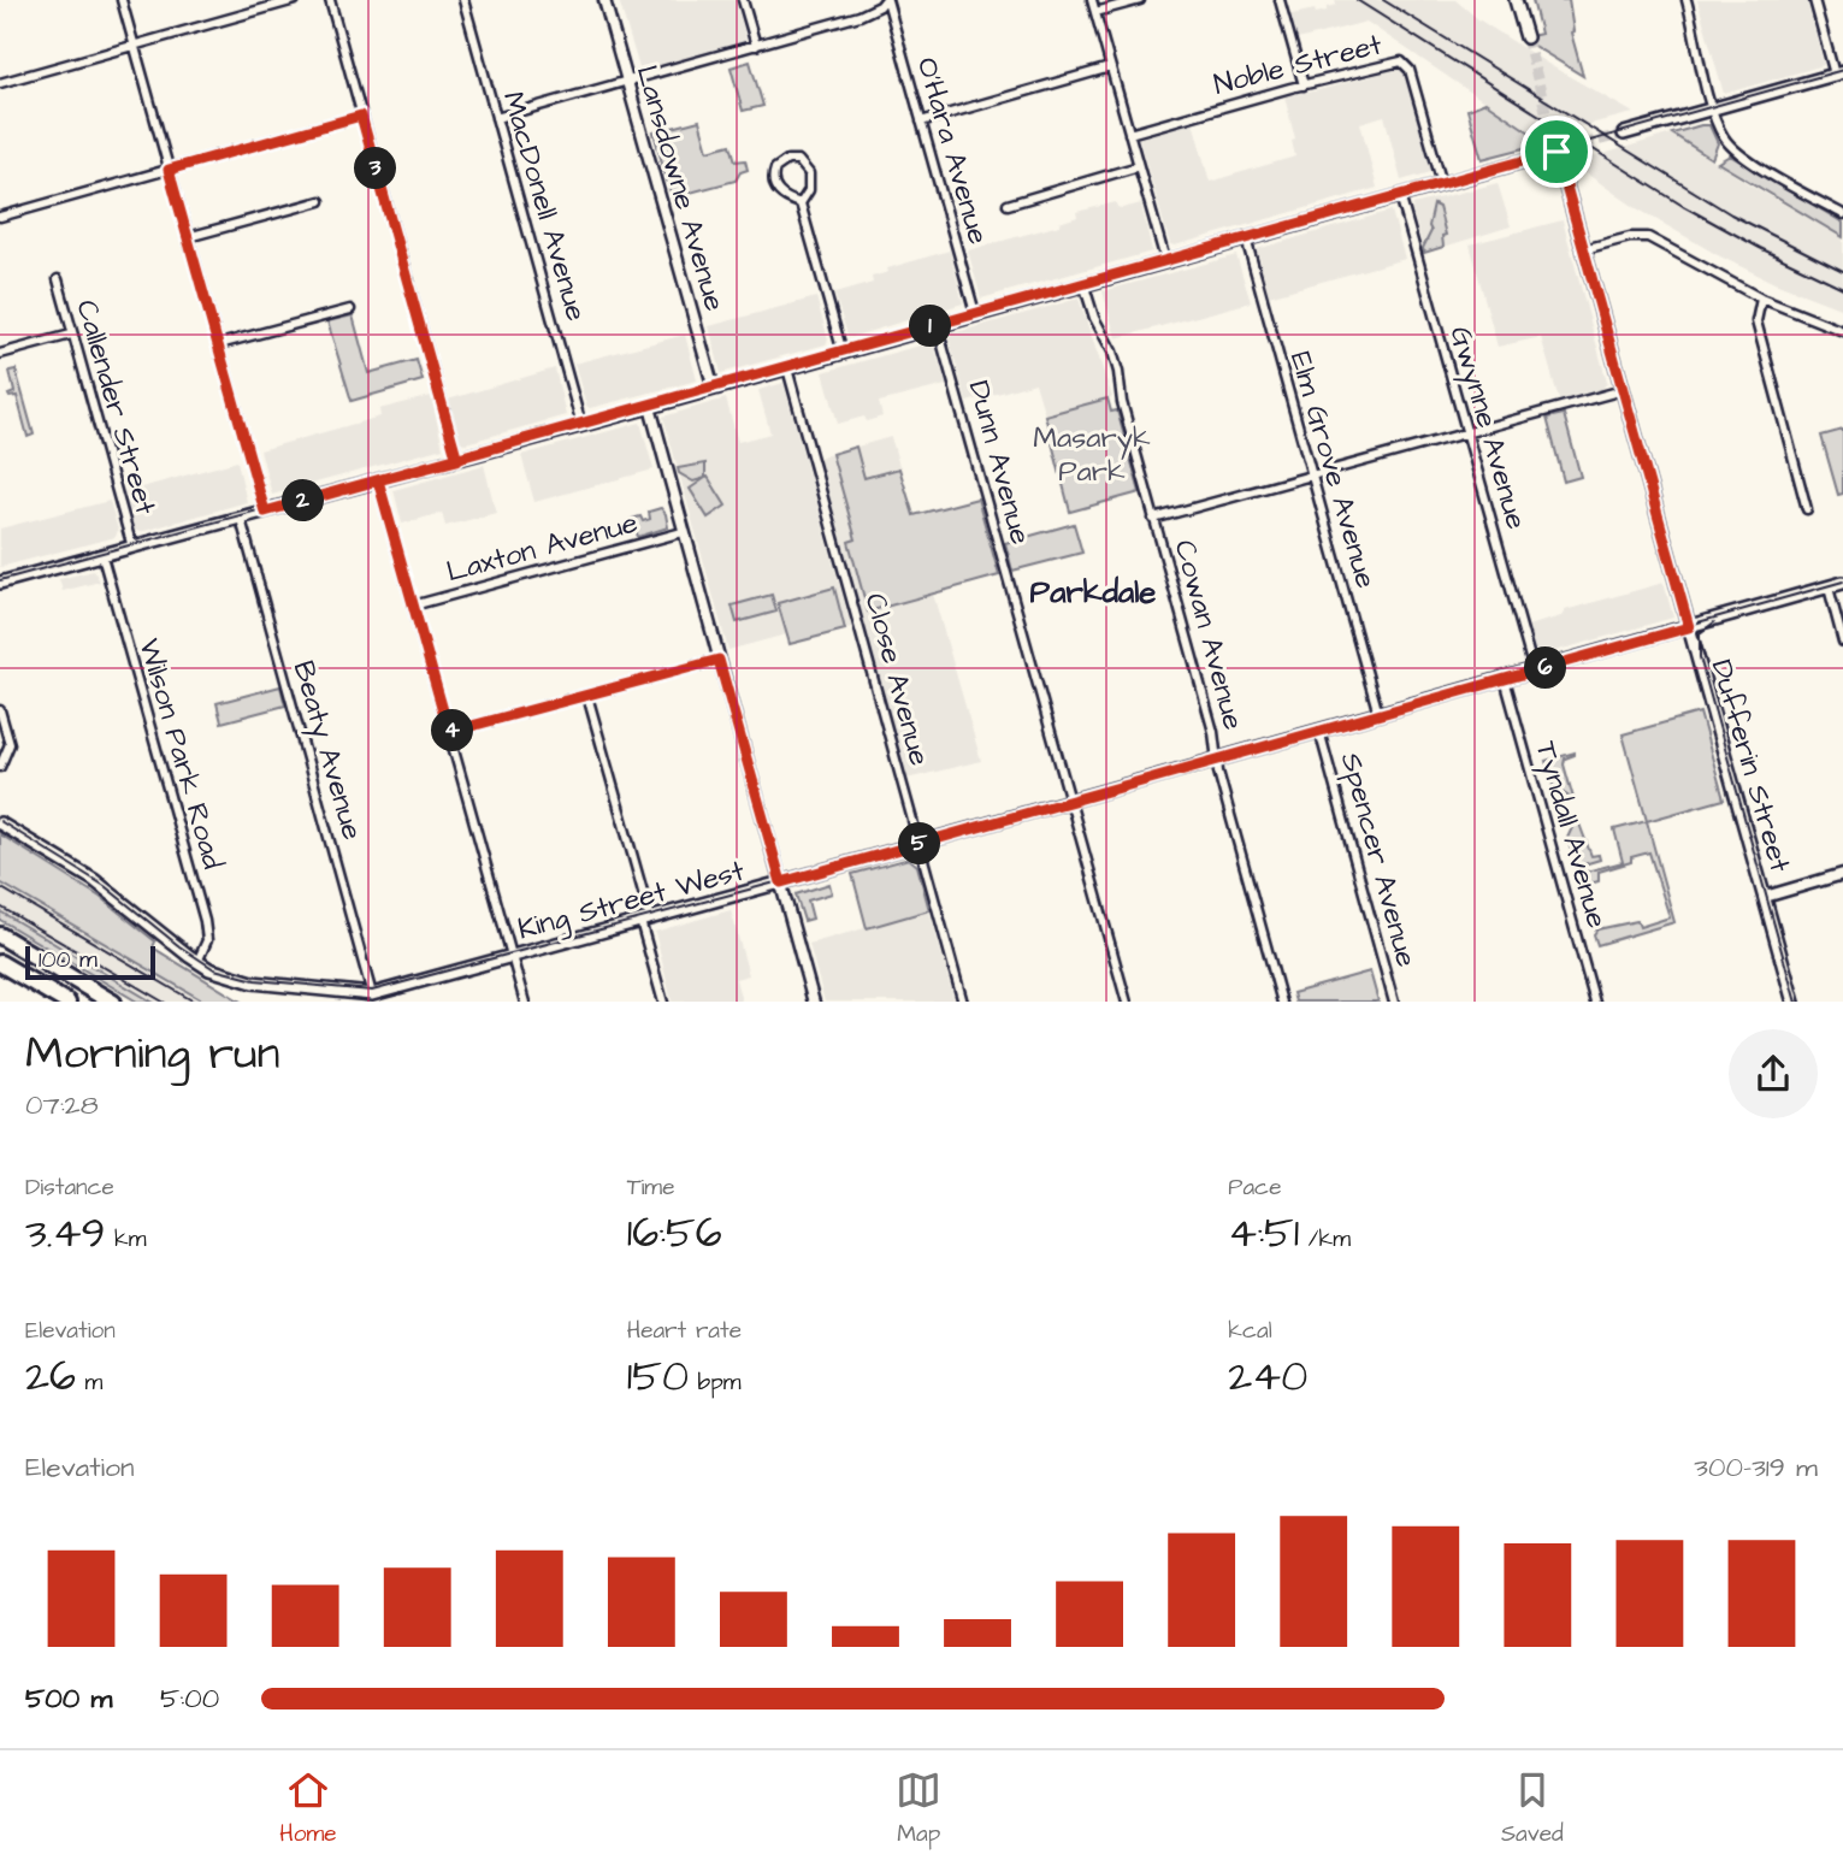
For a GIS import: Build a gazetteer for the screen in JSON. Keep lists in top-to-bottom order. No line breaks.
{"streets":{"main road":["Dufferin Street","King Street West"],"street":["Noble Street","O'Hara Avenue","Lansdowne Avenue","MacDonell Avenue","Callender Street","Gwynne Avenue","Dunn Avenue","Elm Grove Avenue","Laxton Avenue","Cowan Avenue","Close Avenue","Beaty Avenue","Wilson Park Road","Tyndall Avenue","Spencer Avenue"]},"crossings":[["Noble Street","Dufferin Street"],["Gwynne Avenue","King Street West"],["Dunn Avenue","King Street West"],["Elm Grove Avenue","King Street West"],["Cowan Avenue","King Street West"],["Close Avenue","King Street West"],["Beaty Avenue","King Street West"],["Wilson Park Road","King Street West"],["Dufferin Street","King Street West"],["Tyndall Avenue","King Street West"],["Spencer Avenue","King Street West"]],"districts":["Parkdale"],"parks":["Masaryk Park"],"scale_bar":"100 m","page":{"pins":["3","1","2","6","4","5"],"scale":"100 m","heading":["Morning run","07:28"],"stats":[["Distance","3.49 km"],["Time","16:56"],["Pace","4:51 /km"],["Elevation","26 m"],["Heart rate","150 bpm"],["kcal","240"]],"chart":["Elevation","300–319 m"],"list":[{"name":"500 m","note":"5:00"}],"tabs":["Home","Map","Saved"]}}
